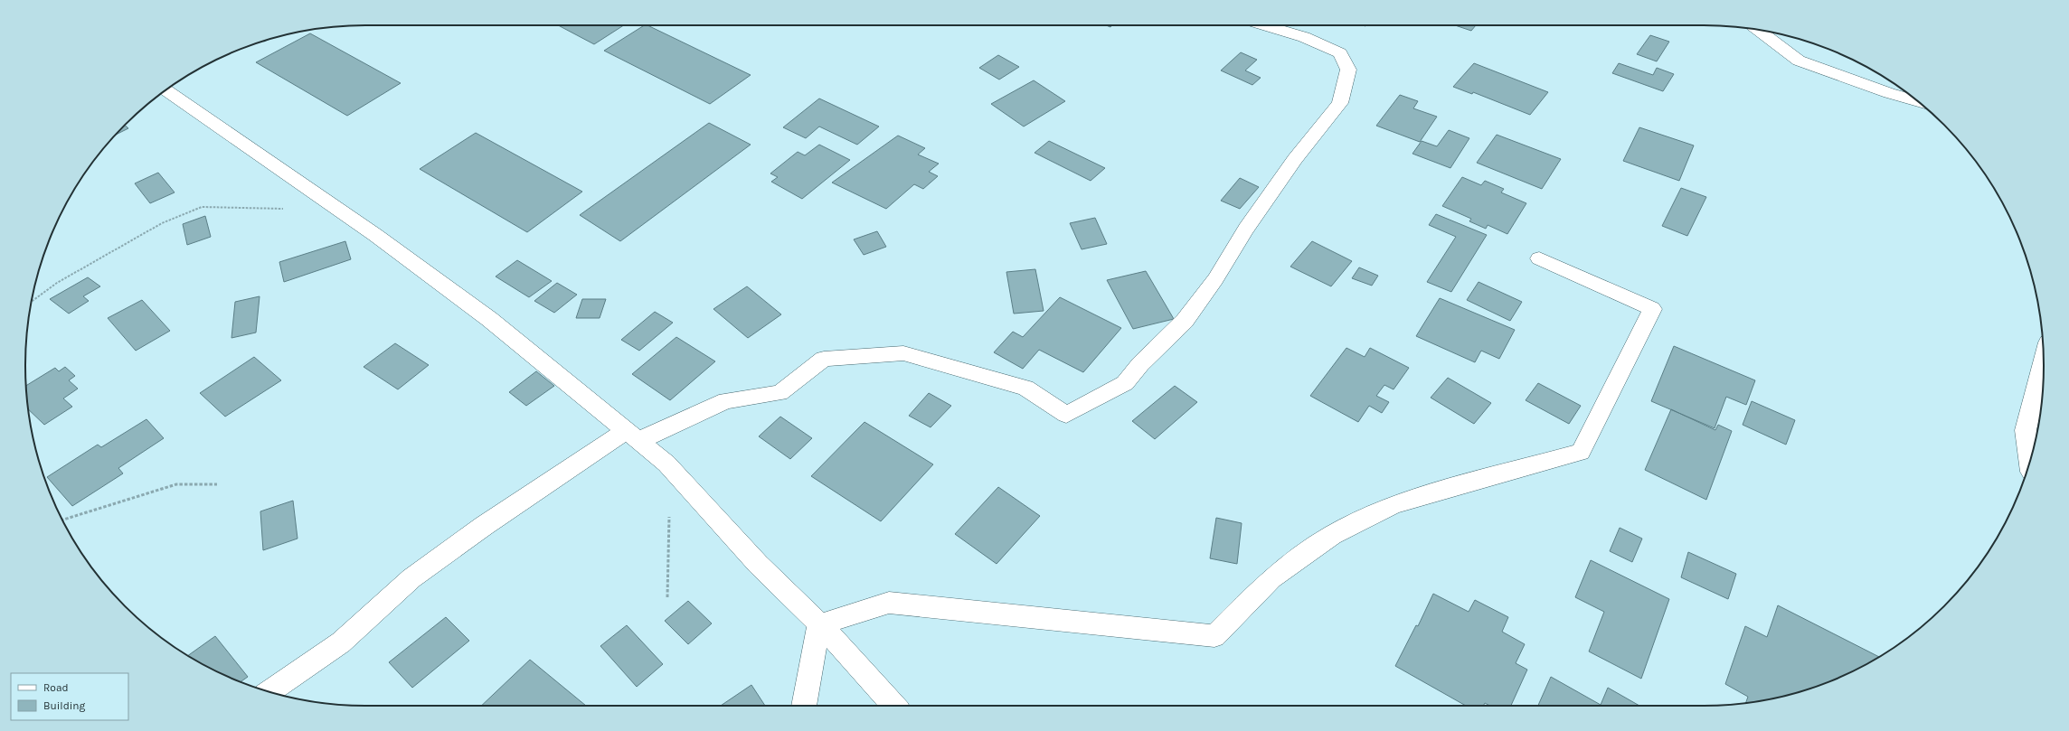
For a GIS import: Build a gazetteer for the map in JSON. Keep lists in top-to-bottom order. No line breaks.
{"legend":["Road","Building"]}
